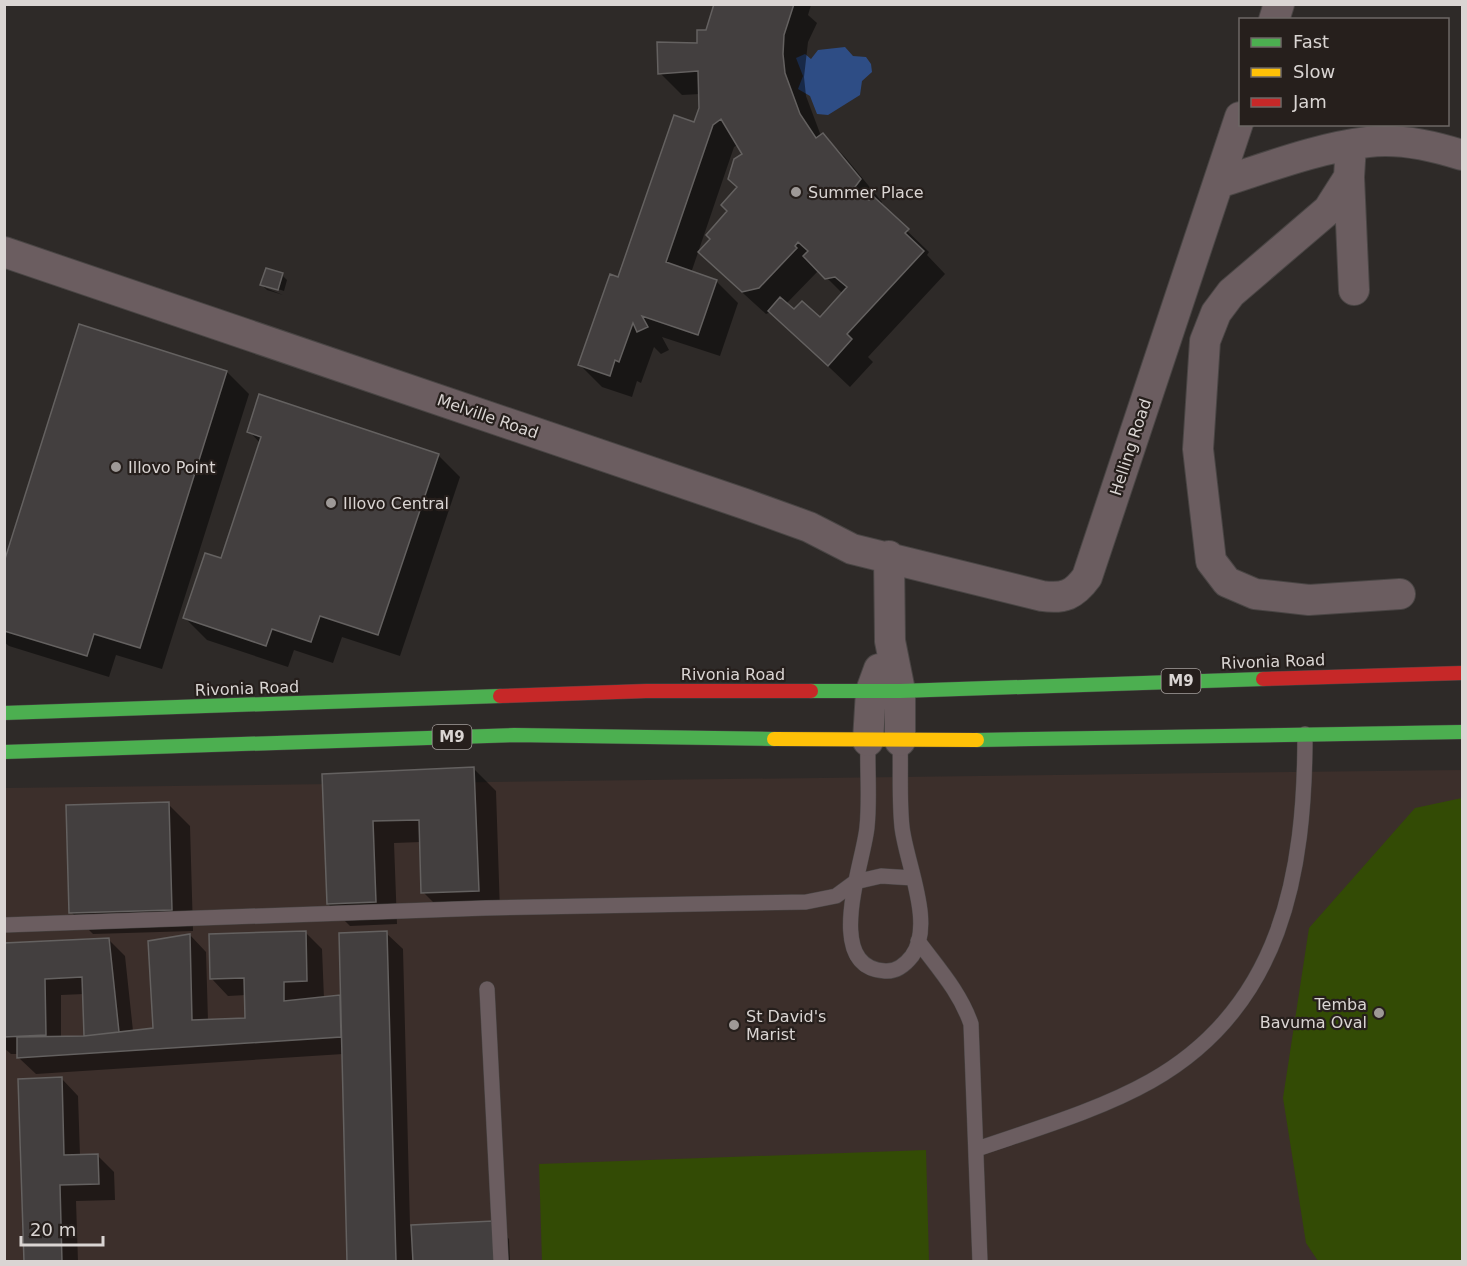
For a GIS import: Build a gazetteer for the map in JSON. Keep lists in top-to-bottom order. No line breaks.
{"streets":{"main road":["Rivonia Road","M9"],"street":["Melville Road","Helling Road"]},"crossings":[["Melville Road","Helling Road"]],"places":["Summer Place","Illovo Point","Illovo Central","Temba Bavuma Oval","St David's Marist"],"legend":["Fast","Slow","Jam"],"scale_bar":"20 m"}
